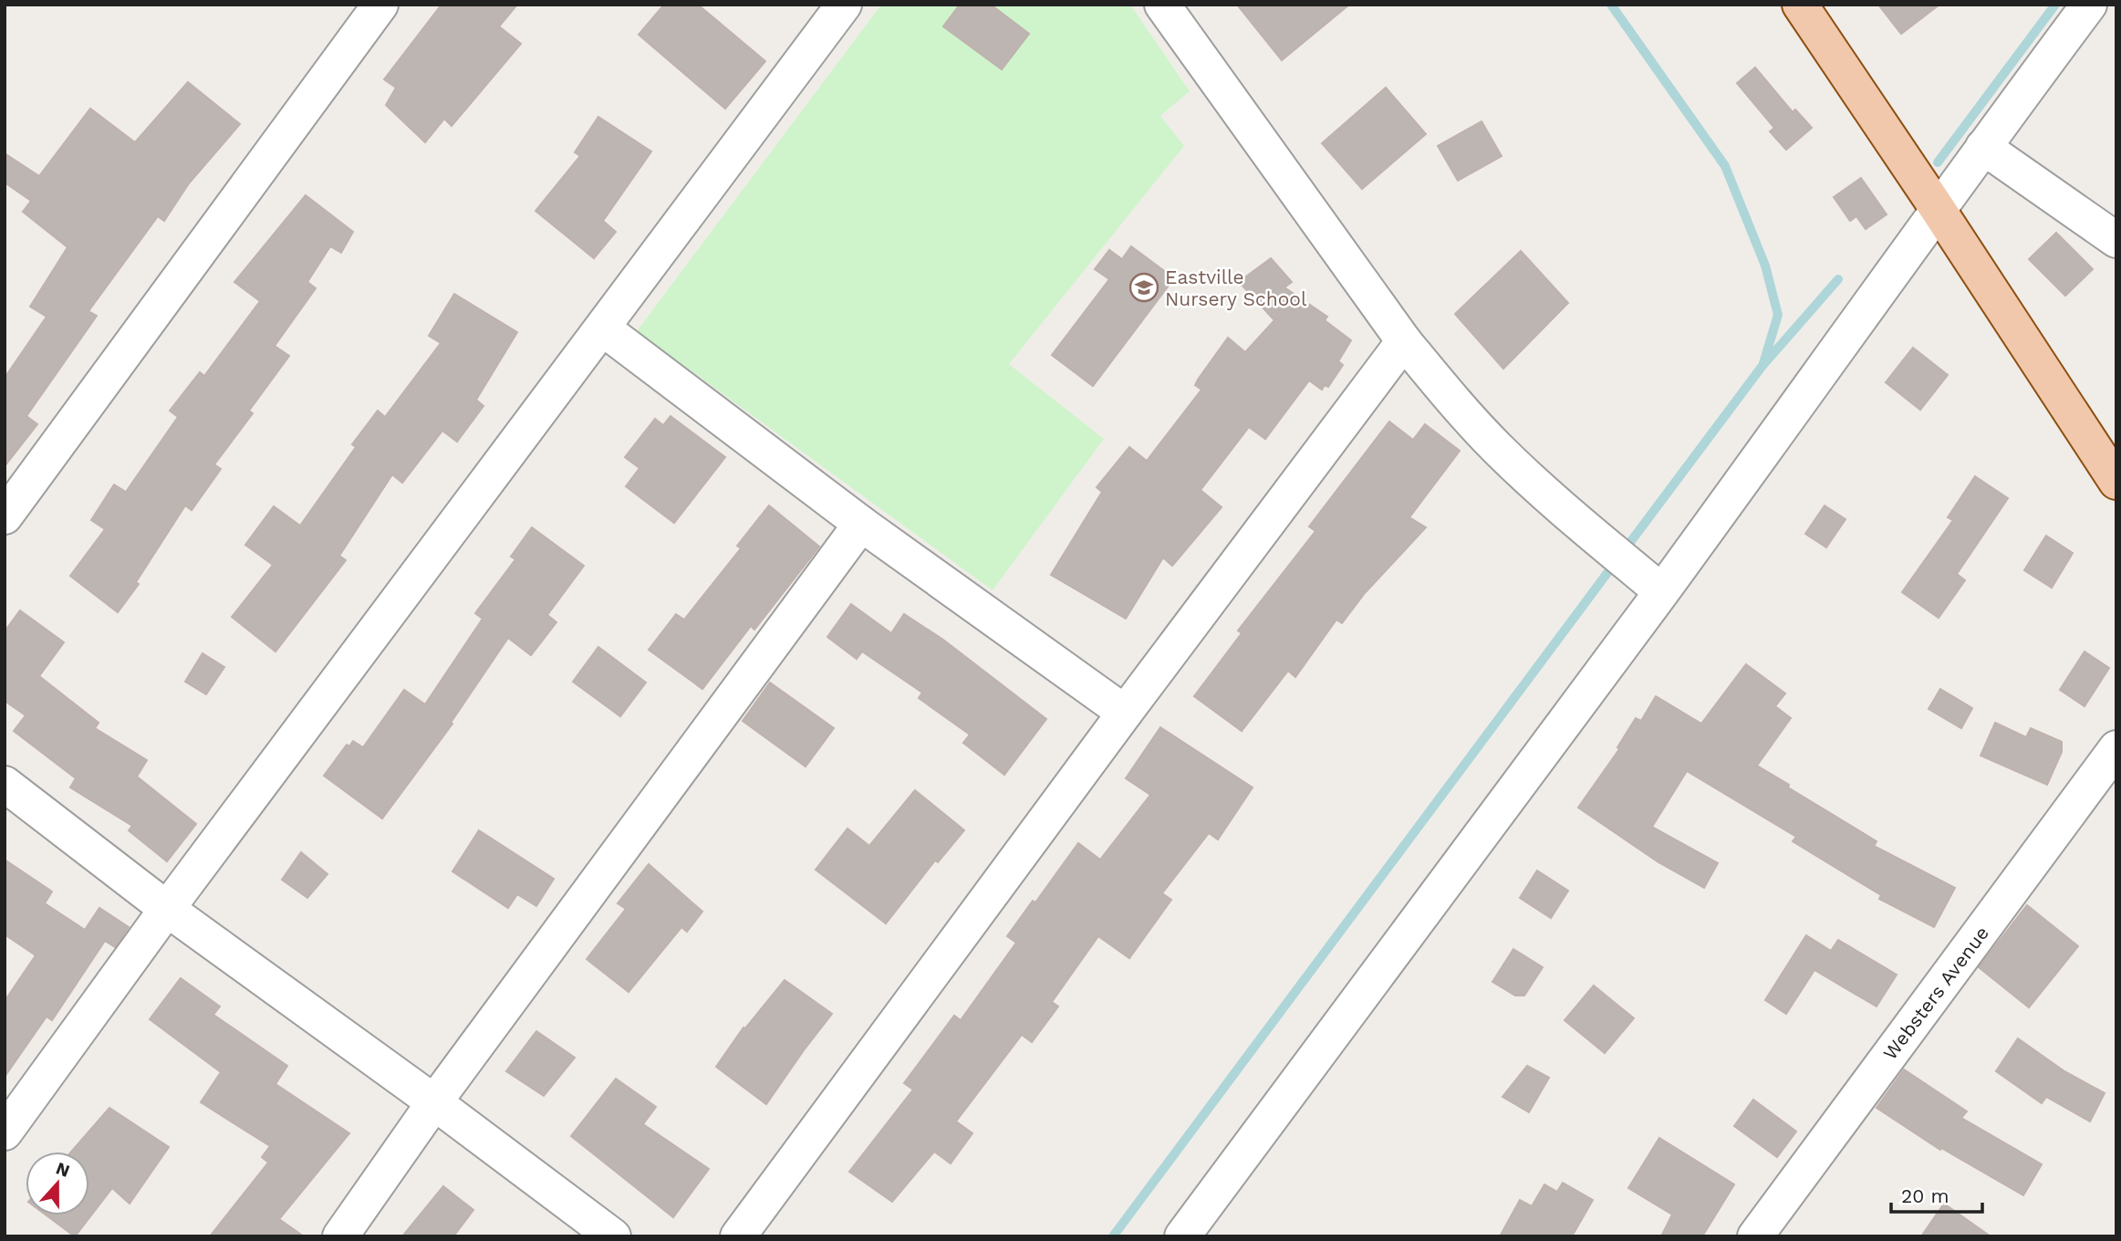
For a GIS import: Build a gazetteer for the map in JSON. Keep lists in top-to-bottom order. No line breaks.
{"streets":{"street":["Websters Avenue"]},"places":{"school or university":["Eastville Nursery School"]},"scale_bar":"20 m","north":"top"}
